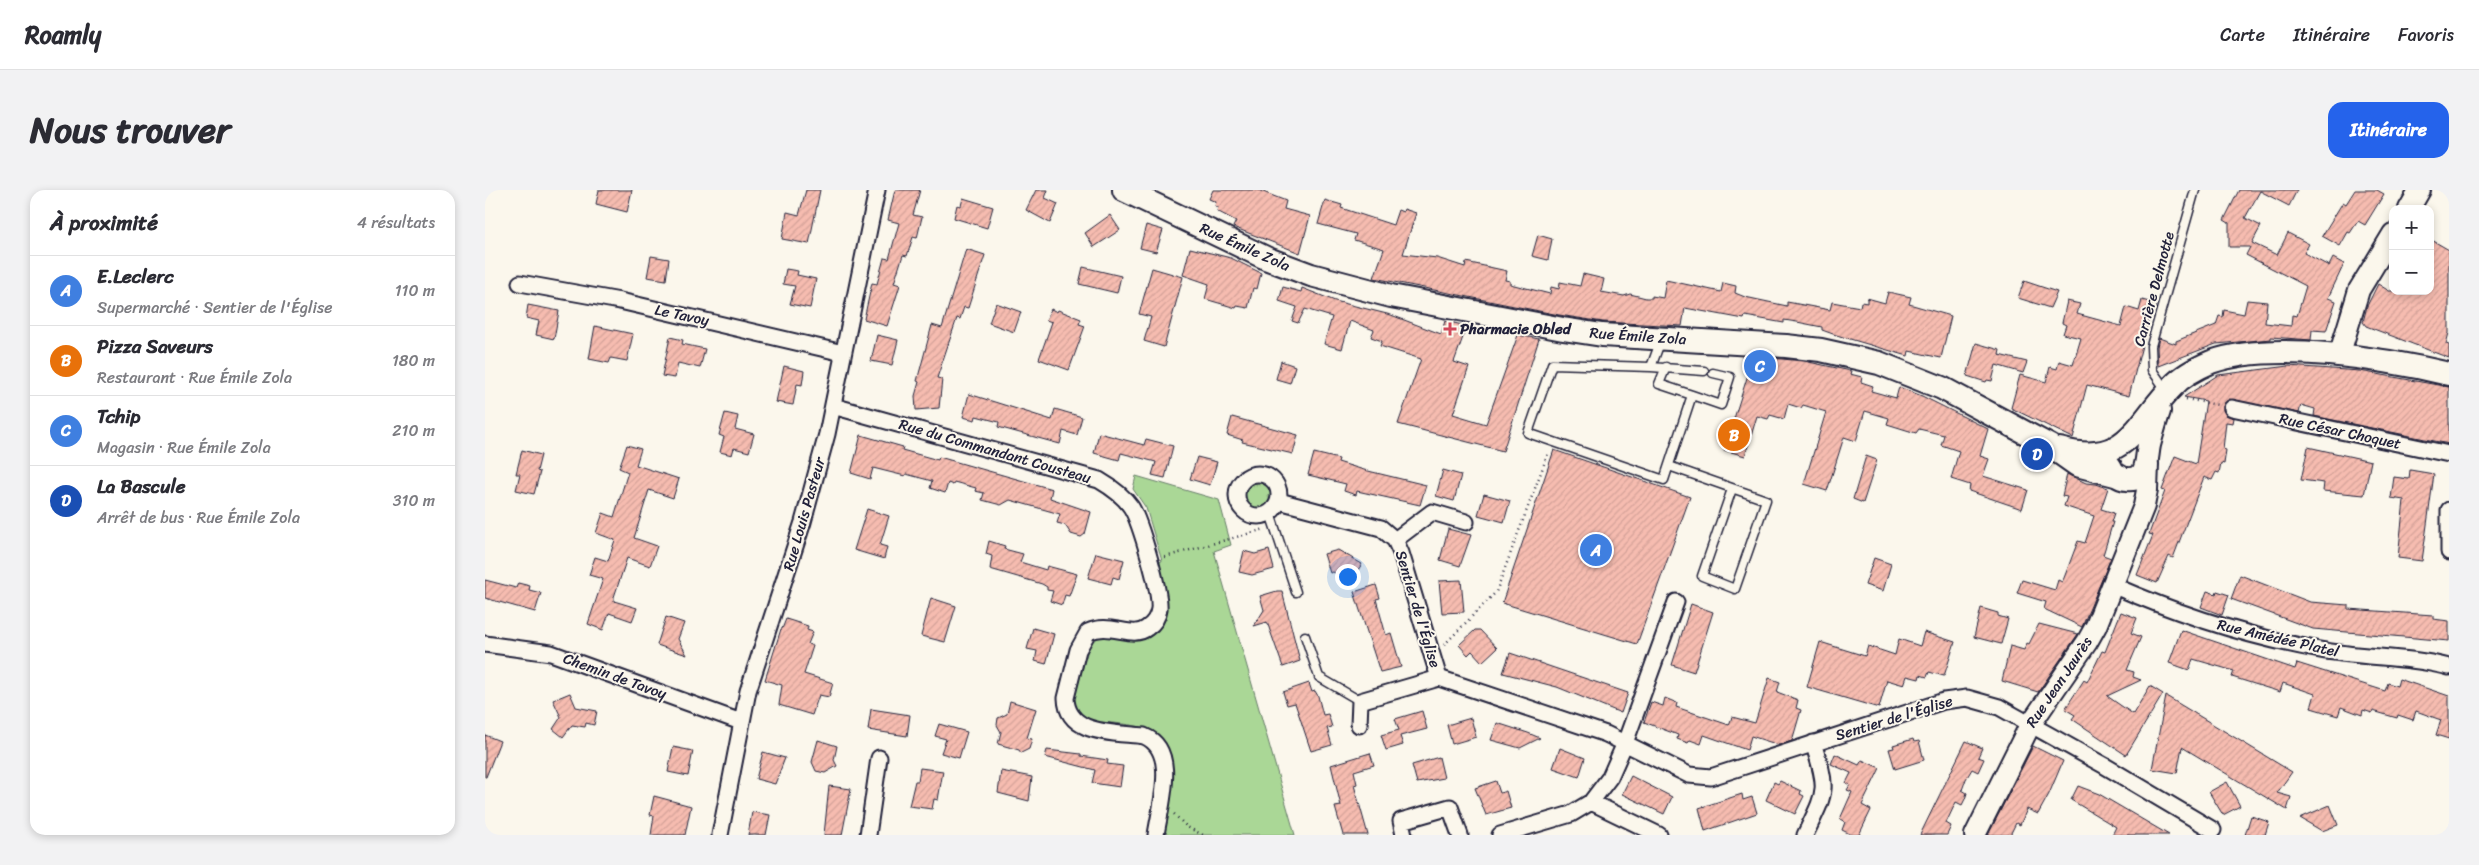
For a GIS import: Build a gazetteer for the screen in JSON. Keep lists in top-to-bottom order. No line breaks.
{"streets":{"main road":["Rue Émile Zola"],"street":["Le Tavoy","Rue César Choquet","Rue du Commandant Cousteau","Rue Louis Pasteur","Sentier de l'Église","Rue Amédée Platel","Chemin de Tavoy","Rue Jean Jaurès"],"lane":["Carrière Delmotte"]},"crossings":[["Rue Émile Zola","Rue Jean Jaurès"],["Le Tavoy","Rue Louis Pasteur"],["Rue du Commandant Cousteau","Rue Louis Pasteur"],["Rue Louis Pasteur","Chemin de Tavoy"],["Sentier de l'Église","Rue Jean Jaurès"],["Rue Amédée Platel","Rue Jean Jaurès"]],"places":{"health":["Pharmacie Obled"]},"page":{"header":"Roamly","nav":["Carte","Itinéraire","Favoris"],"title":"Nous trouver","buttons":"Itinéraire","heading":["À proximité","4 résultats"],"map_buttons":["+","−"],"list":[{"mark":"A","name":"E.Leclerc","note":"Supermarché · Sentier de l'Église","value":"110 m"},{"mark":"B","name":"Pizza Saveurs","note":"Restaurant · Rue Émile Zola","value":"180 m"},{"mark":"C","name":"Tchip","note":"Magasin · Rue Émile Zola","value":"210 m"},{"mark":"D","name":"La Bascule","note":"Arrêt de bus · Rue Émile Zola","value":"310 m"}],"pins":["C","B","D","A"]}}
